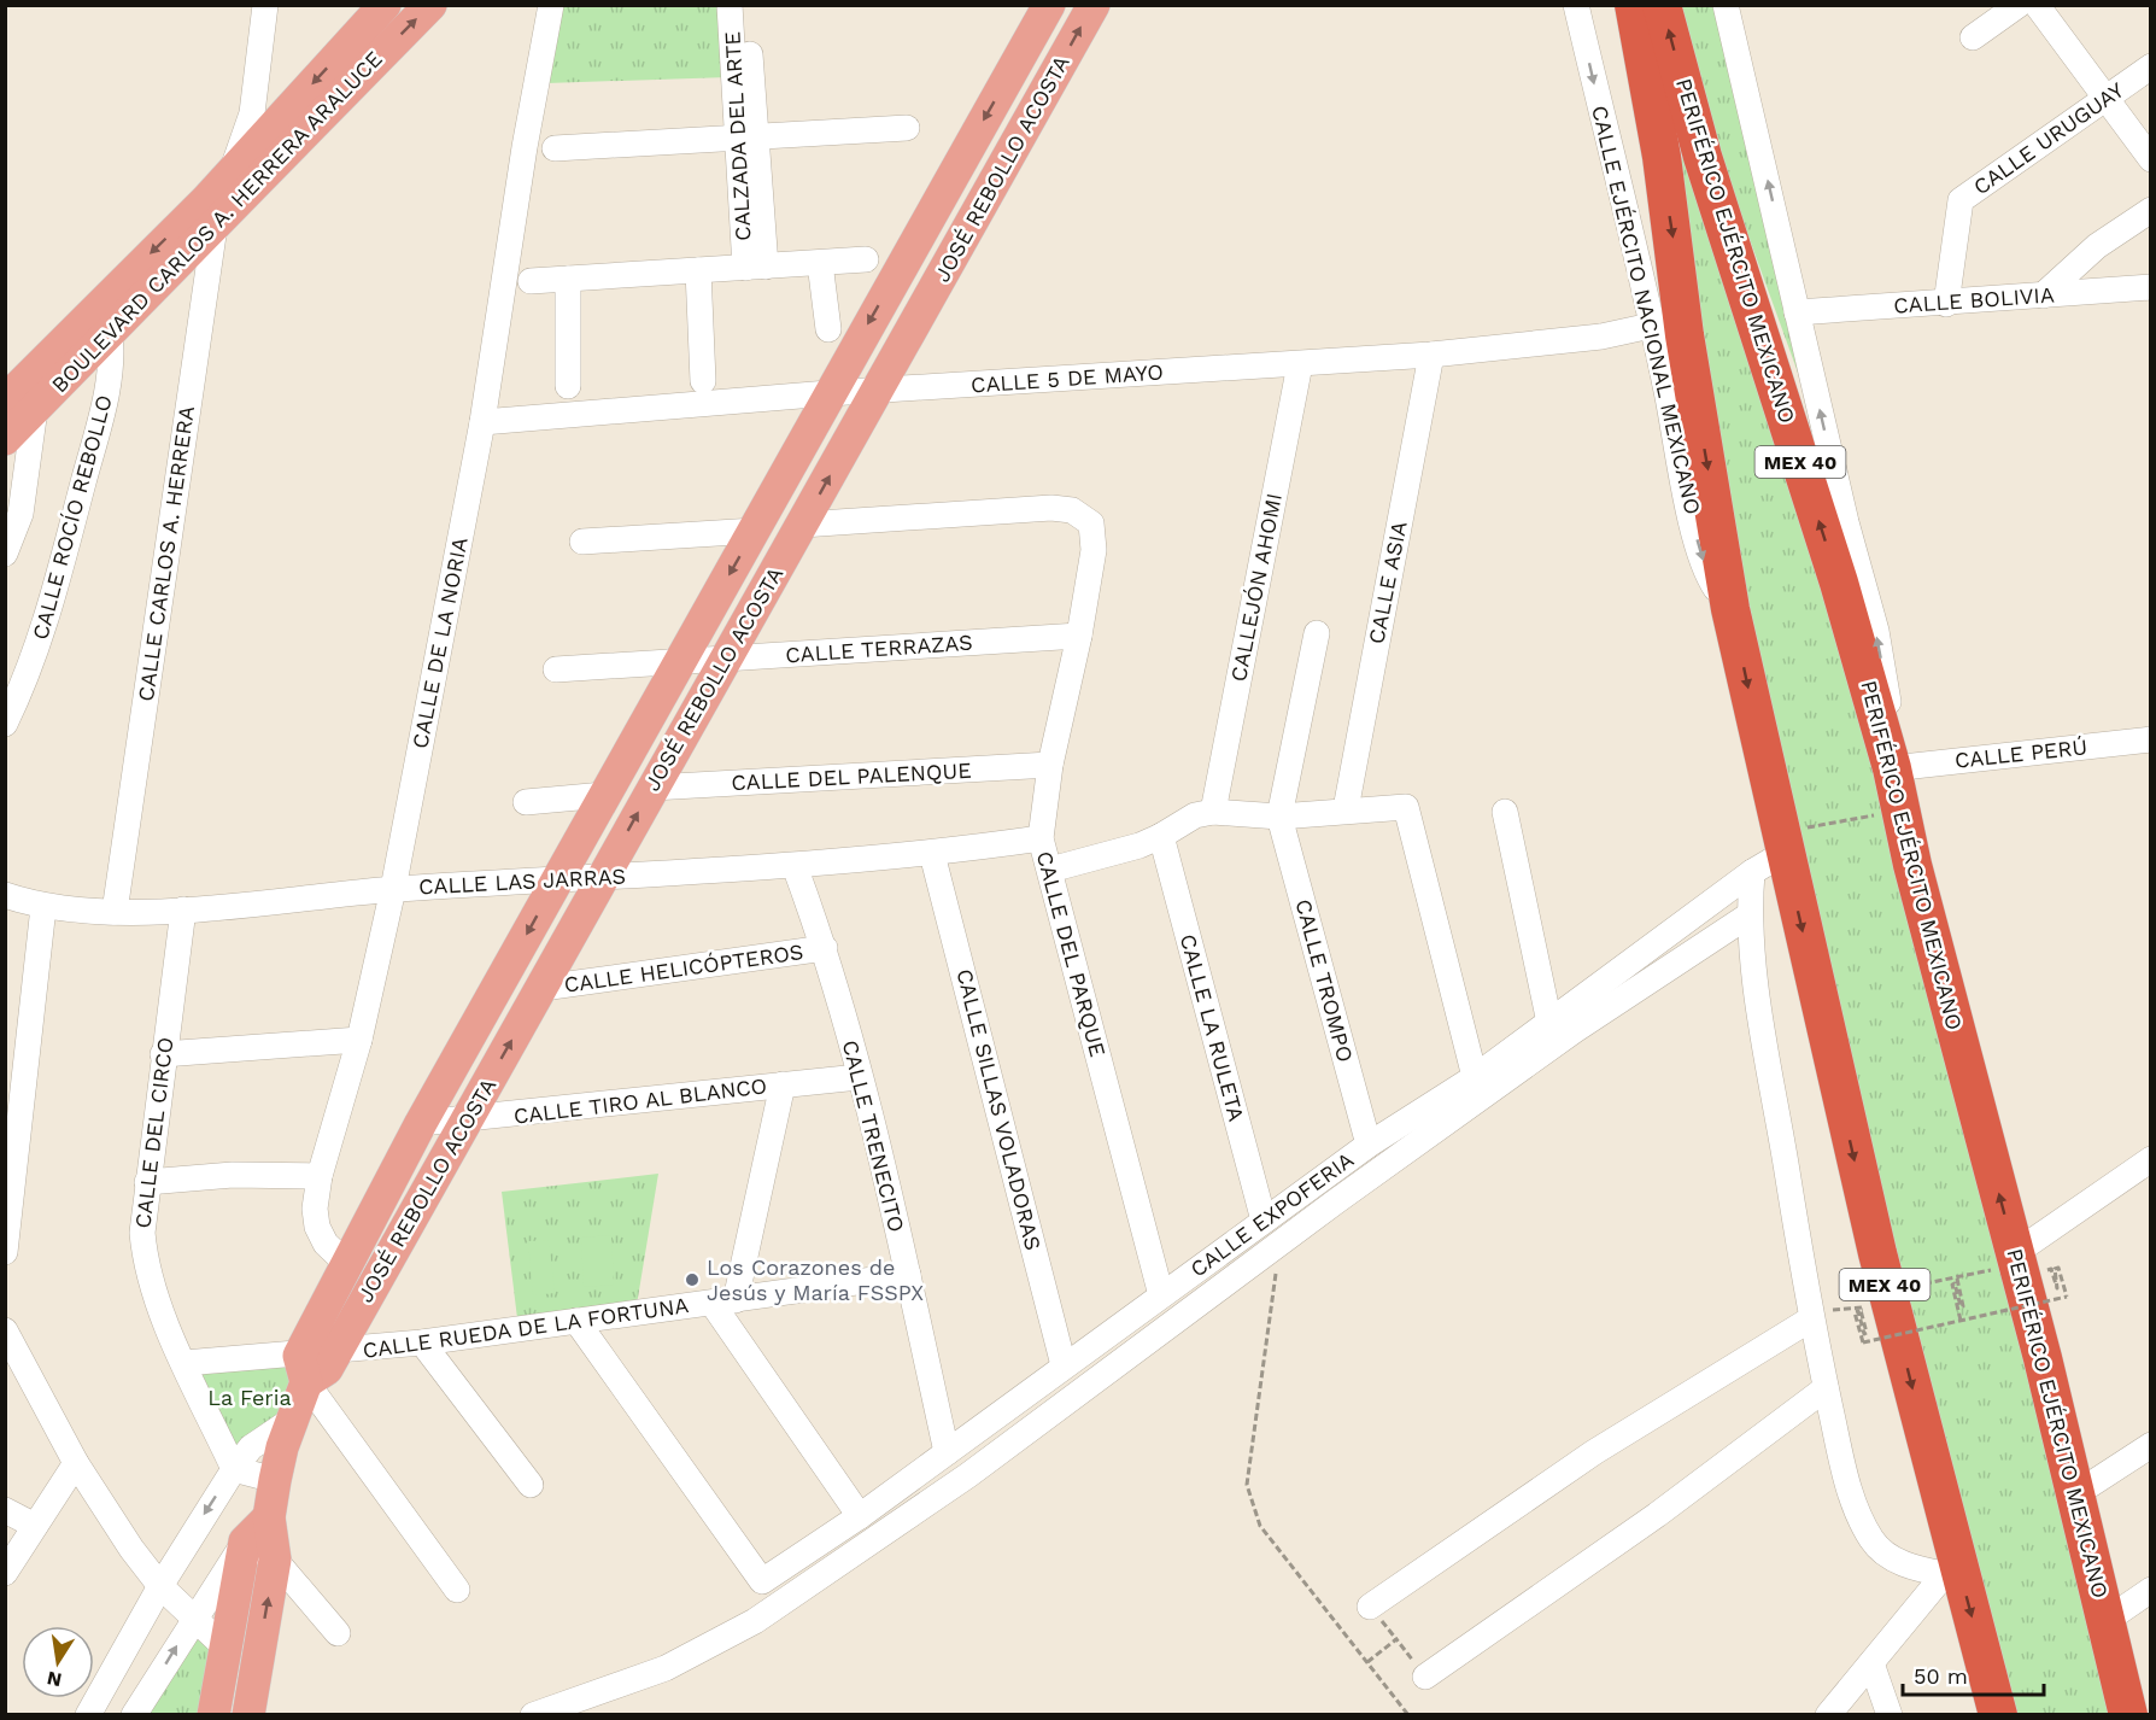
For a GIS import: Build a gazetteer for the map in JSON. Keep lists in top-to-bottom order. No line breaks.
{"streets":{"highway":["PERIFÉRICO EJÉRCITO MEXICANO","MEX 40"],"main road":["JOSÉ REBOLLO ACOSTA","BOULEVARD CARLOS A. HERRERA ARALUCE"],"street":["CALZADA DEL ARTE","CALLE URUGUAY","CALLE BOLIVIA","CALLE EJÉRCITO NACIONAL MEXICANO","CALLE 5 DE MAYO","CALLE ROCÍO REBOLLO","CALLE CARLOS A. HERRERA","CALLE ASIA","CALLEJÓN AHOMI","CALLE DE LA NORIA","CALLE TERRAZAS","CALLE PERÚ","CALLE DEL PALENQUE","CALLE LAS JARRAS","CALLE DEL PARQUE","CALLE HELICÓPTEROS","CALLE TROMPO","CALLE LA RULETA","CALLE TIRO AL BLANCO","CALLE SILLAS VOLADORAS","CALLE DEL CIRCO","CALLE TRENECITO","CALLE EXPOFERIA","CALLE RUEDA DE LA FORTUNA"]},"crossings":[["CALLE URUGUAY","CALLE BOLIVIA"],["JOSÉ REBOLLO ACOSTA","CALLE 5 DE MAYO"],["JOSÉ REBOLLO ACOSTA","CALLE DE LA NORIA"],["JOSÉ REBOLLO ACOSTA","CALLE TERRAZAS"],["JOSÉ REBOLLO ACOSTA","CALLE DEL PALENQUE"],["JOSÉ REBOLLO ACOSTA","CALLE LAS JARRAS"],["JOSÉ REBOLLO ACOSTA","CALLE DEL PARQUE"],["JOSÉ REBOLLO ACOSTA","CALLE HELICÓPTEROS"],["JOSÉ REBOLLO ACOSTA","CALLE TIRO AL BLANCO"],["JOSÉ REBOLLO ACOSTA","CALLE RUEDA DE LA FORTUNA"],["BOULEVARD CARLOS A. HERRERA ARALUCE","CALLE ROCÍO REBOLLO"],["BOULEVARD CARLOS A. HERRERA ARALUCE","CALLE CARLOS A. HERRERA"],["PERIFÉRICO EJÉRCITO MEXICANO","CALLE EJÉRCITO NACIONAL MEXICANO"],["PERIFÉRICO EJÉRCITO MEXICANO","CALLE PERÚ"],["PERIFÉRICO EJÉRCITO MEXICANO","CALLE EXPOFERIA"],["CALLE EJÉRCITO NACIONAL MEXICANO","CALLE 5 DE MAYO"],["CALLE 5 DE MAYO","CALLE ASIA"],["CALLE 5 DE MAYO","CALLEJÓN AHOMI"],["CALLE 5 DE MAYO","CALLE DE LA NORIA"],["CALLE CARLOS A. HERRERA","CALLE LAS JARRAS"],["CALLE DE LA NORIA","CALLE LAS JARRAS"],["CALLE TERRAZAS","CALLE DEL PARQUE"],["CALLE DEL PALENQUE","CALLE DEL PARQUE"],["CALLE LAS JARRAS","CALLE DEL PARQUE"],["CALLE LAS JARRAS","CALLE SILLAS VOLADORAS"],["CALLE LAS JARRAS","CALLE DEL CIRCO"],["CALLE LAS JARRAS","CALLE TRENECITO"],["CALLE DEL PARQUE","CALLE EXPOFERIA"],["CALLE HELICÓPTEROS","CALLE TRENECITO"],["CALLE TROMPO","CALLE EXPOFERIA"],["CALLE LA RULETA","CALLE EXPOFERIA"],["CALLE TIRO AL BLANCO","CALLE TRENECITO"],["CALLE SILLAS VOLADORAS","CALLE EXPOFERIA"],["CALLE TRENECITO","CALLE EXPOFERIA"],["CALLE TRENECITO","CALLE RUEDA DE LA FORTUNA"],["CALLE EXPOFERIA","CALLE RUEDA DE LA FORTUNA"]],"parks":["La Feria"],"places":["Los Corazones de Jesús y María FSSPX"],"scale_bar":"50 m","north":"bottom"}
